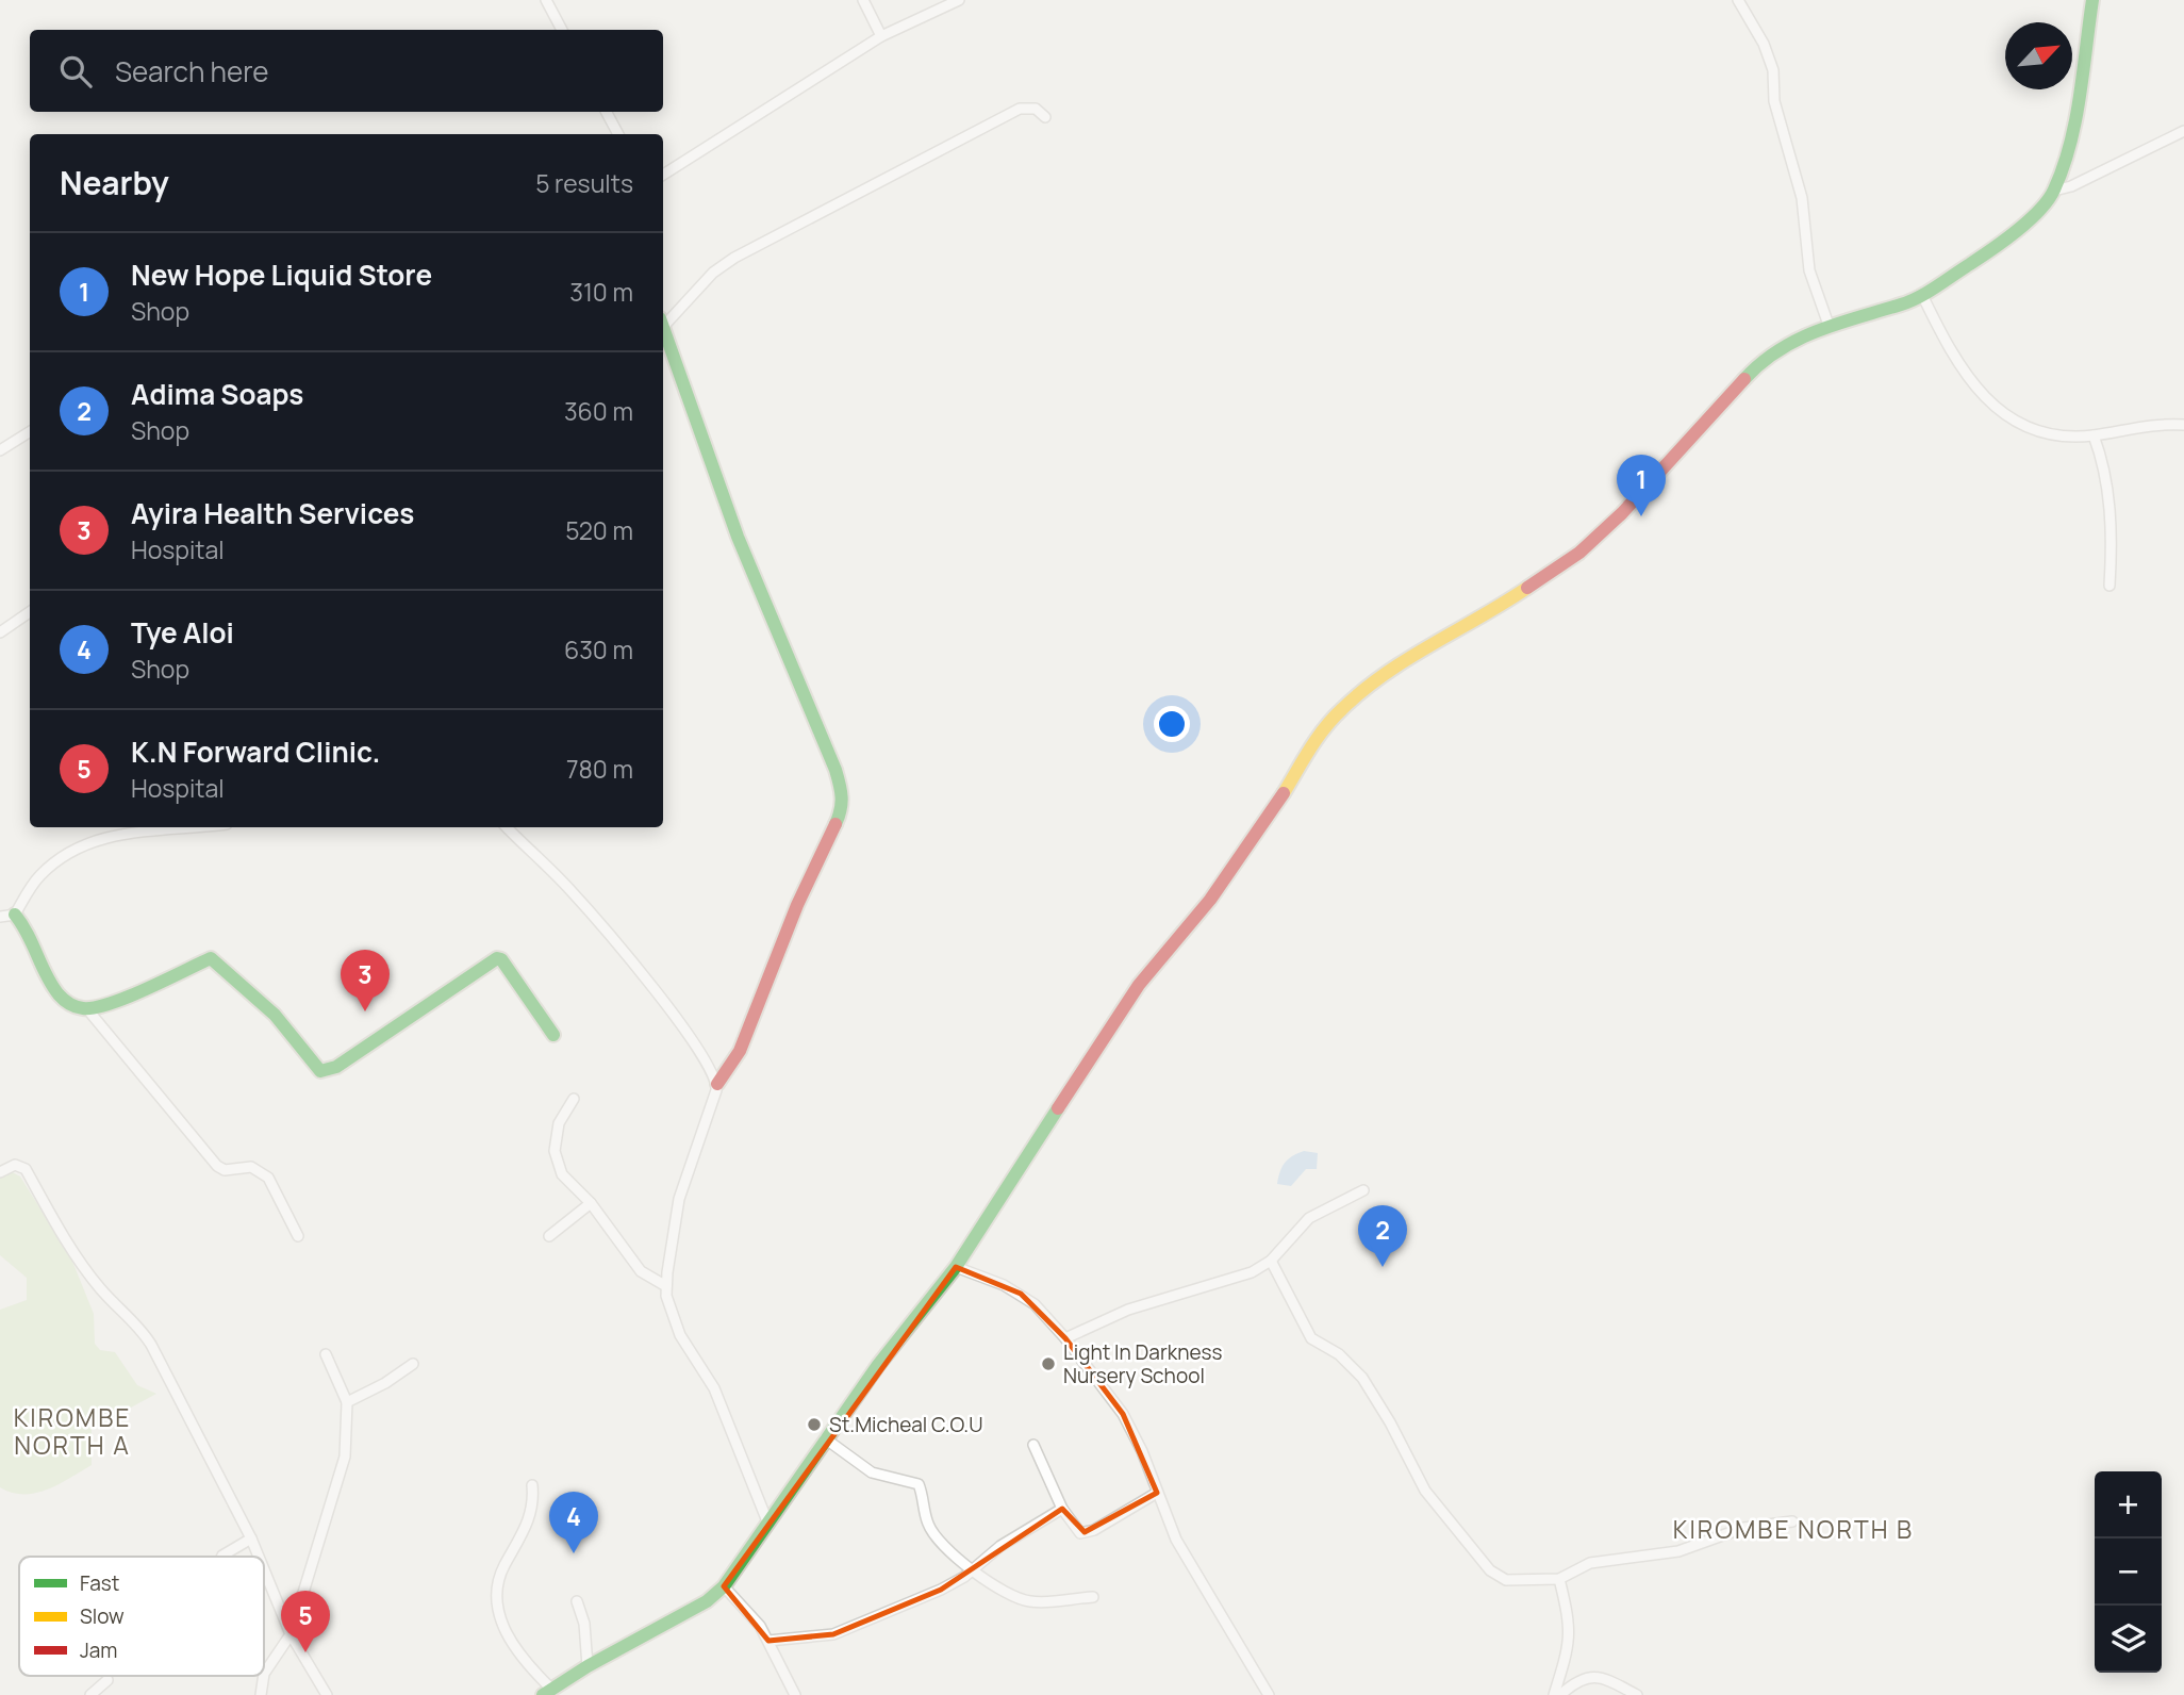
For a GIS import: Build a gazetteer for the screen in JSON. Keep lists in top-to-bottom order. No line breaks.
{"districts":["KIROMBE NORTH A","KIROMBE NORTH B"],"places":["Light In Darkness Nursery School","St.Micheal C.O.U"],"legend":["Fast","Slow","Jam"],"north":"top right","page":{"search":"Search here","heading":["Nearby","5 results"],"list":[{"mark":"1","name":"New Hope Liquid Store","note":"Shop","value":"310 m"},{"mark":"2","name":"Adima Soaps","note":"Shop","value":"360 m"},{"mark":"3","name":"Ayira Health Services","note":"Hospital","value":"520 m"},{"mark":"4","name":"Tye Aloi","note":"Shop","value":"630 m"},{"mark":"5","name":"K.N Forward Clinic.","note":"Hospital","value":"780 m"}],"pins":["1","3","2","4","5"],"map_buttons":["+","−"]}}
